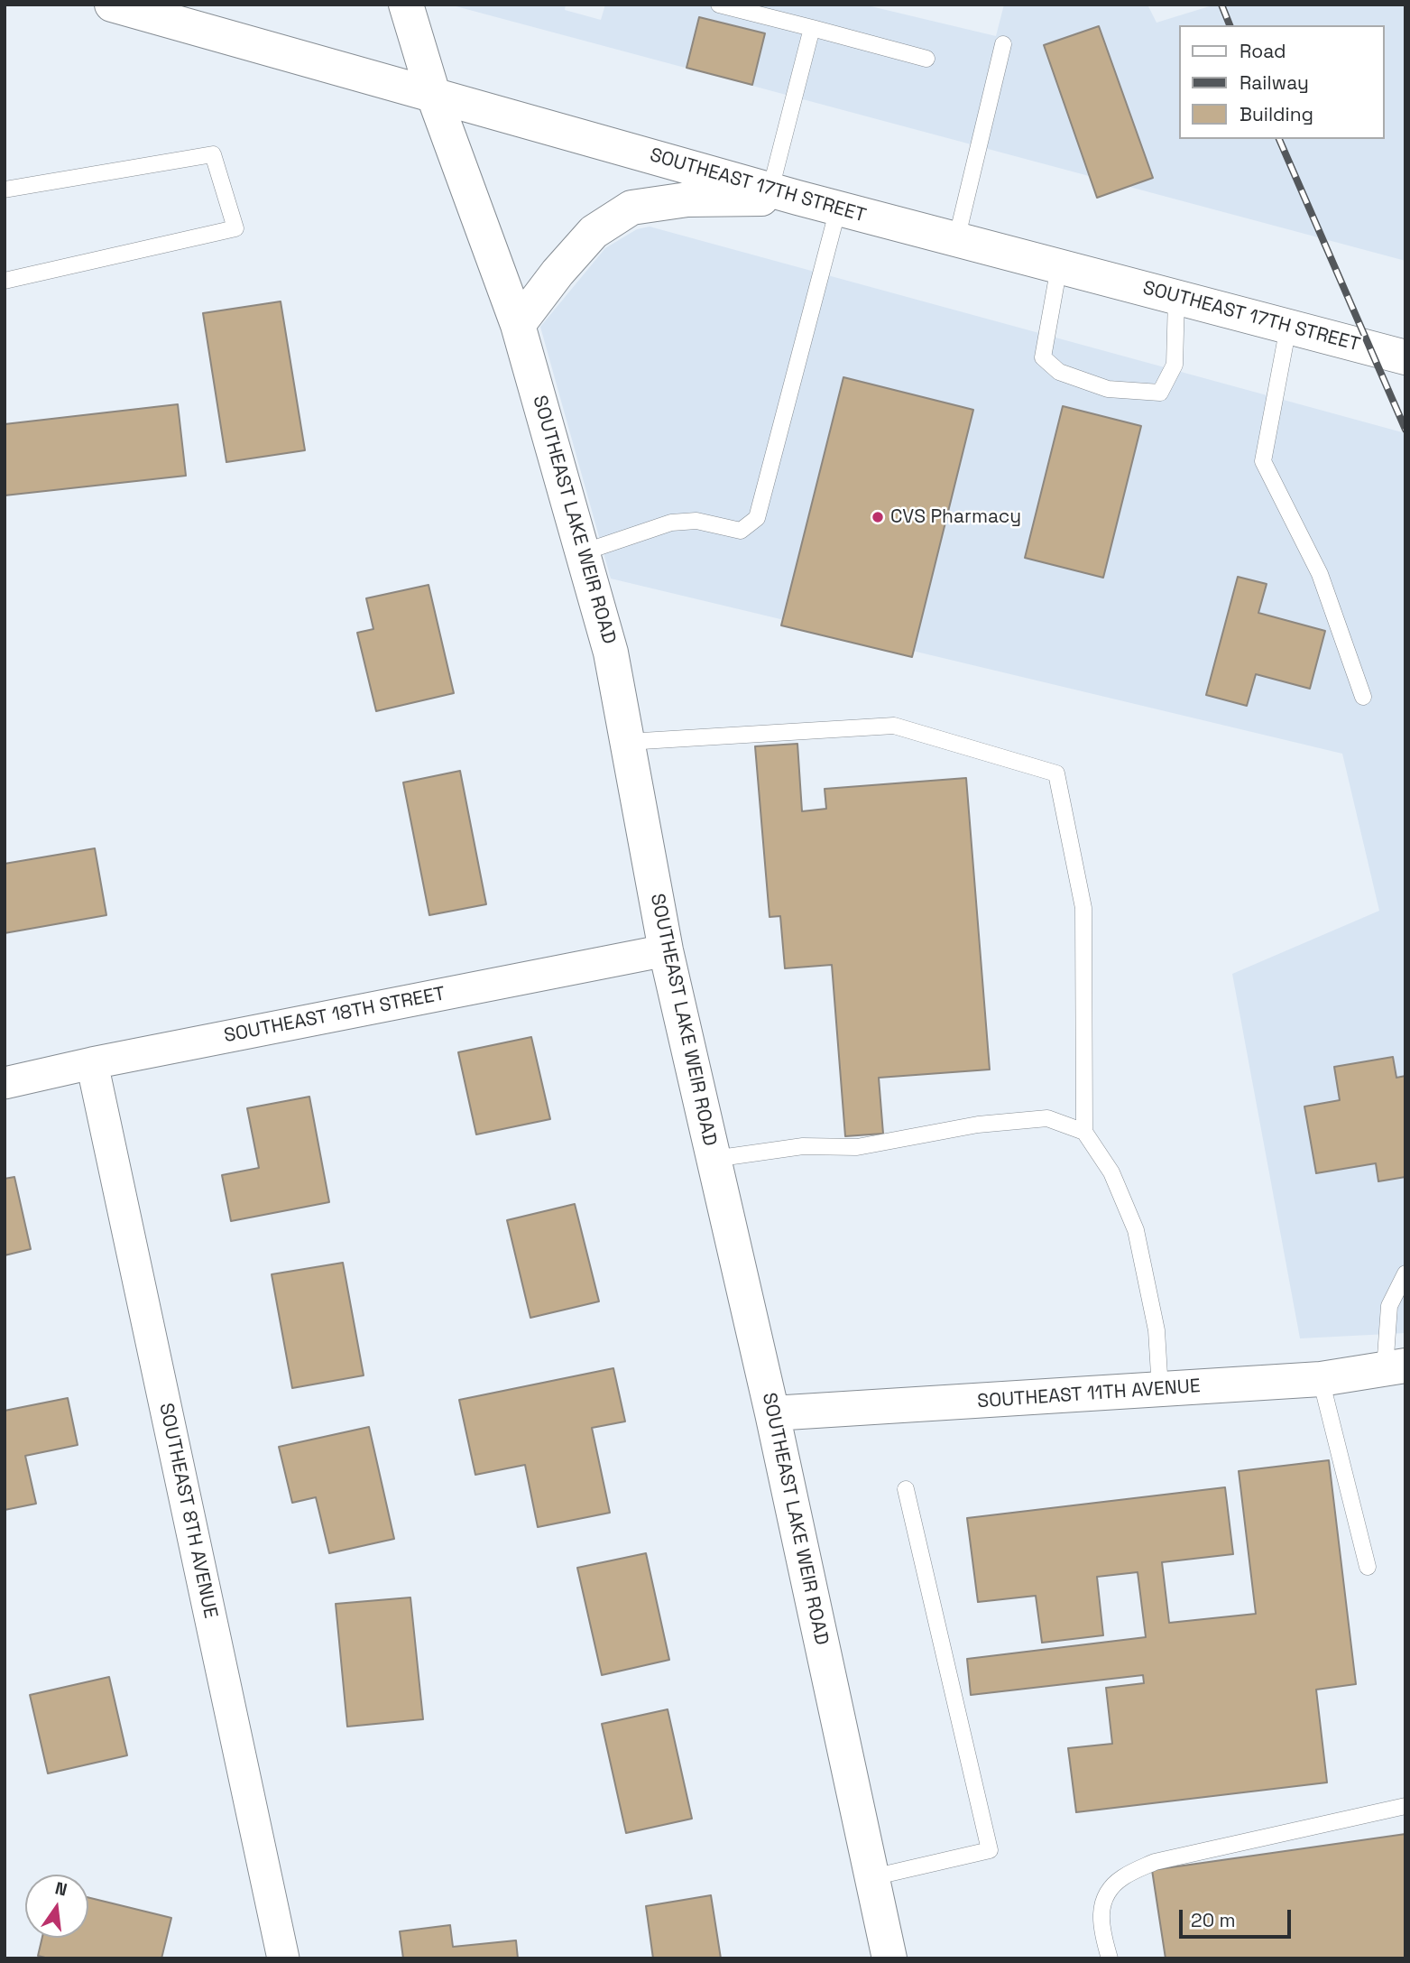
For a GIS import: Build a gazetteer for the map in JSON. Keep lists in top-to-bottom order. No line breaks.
{"streets":{"main road":["SOUTHEAST 17TH STREET","SOUTHEAST LAKE WEIR ROAD","SOUTHEAST 11TH AVENUE"],"street":["SOUTHEAST 18TH STREET","SOUTHEAST 8TH AVENUE"]},"crossings":[["SOUTHEAST 17TH STREET","SOUTHEAST LAKE WEIR ROAD"],["SOUTHEAST LAKE WEIR ROAD","SOUTHEAST 18TH STREET"],["SOUTHEAST LAKE WEIR ROAD","SOUTHEAST 11TH AVENUE"],["SOUTHEAST 18TH STREET","SOUTHEAST 8TH AVENUE"]],"places":["CVS Pharmacy"],"legend":["Road","Railway","Building"],"scale_bar":"20 m","north":"top"}
